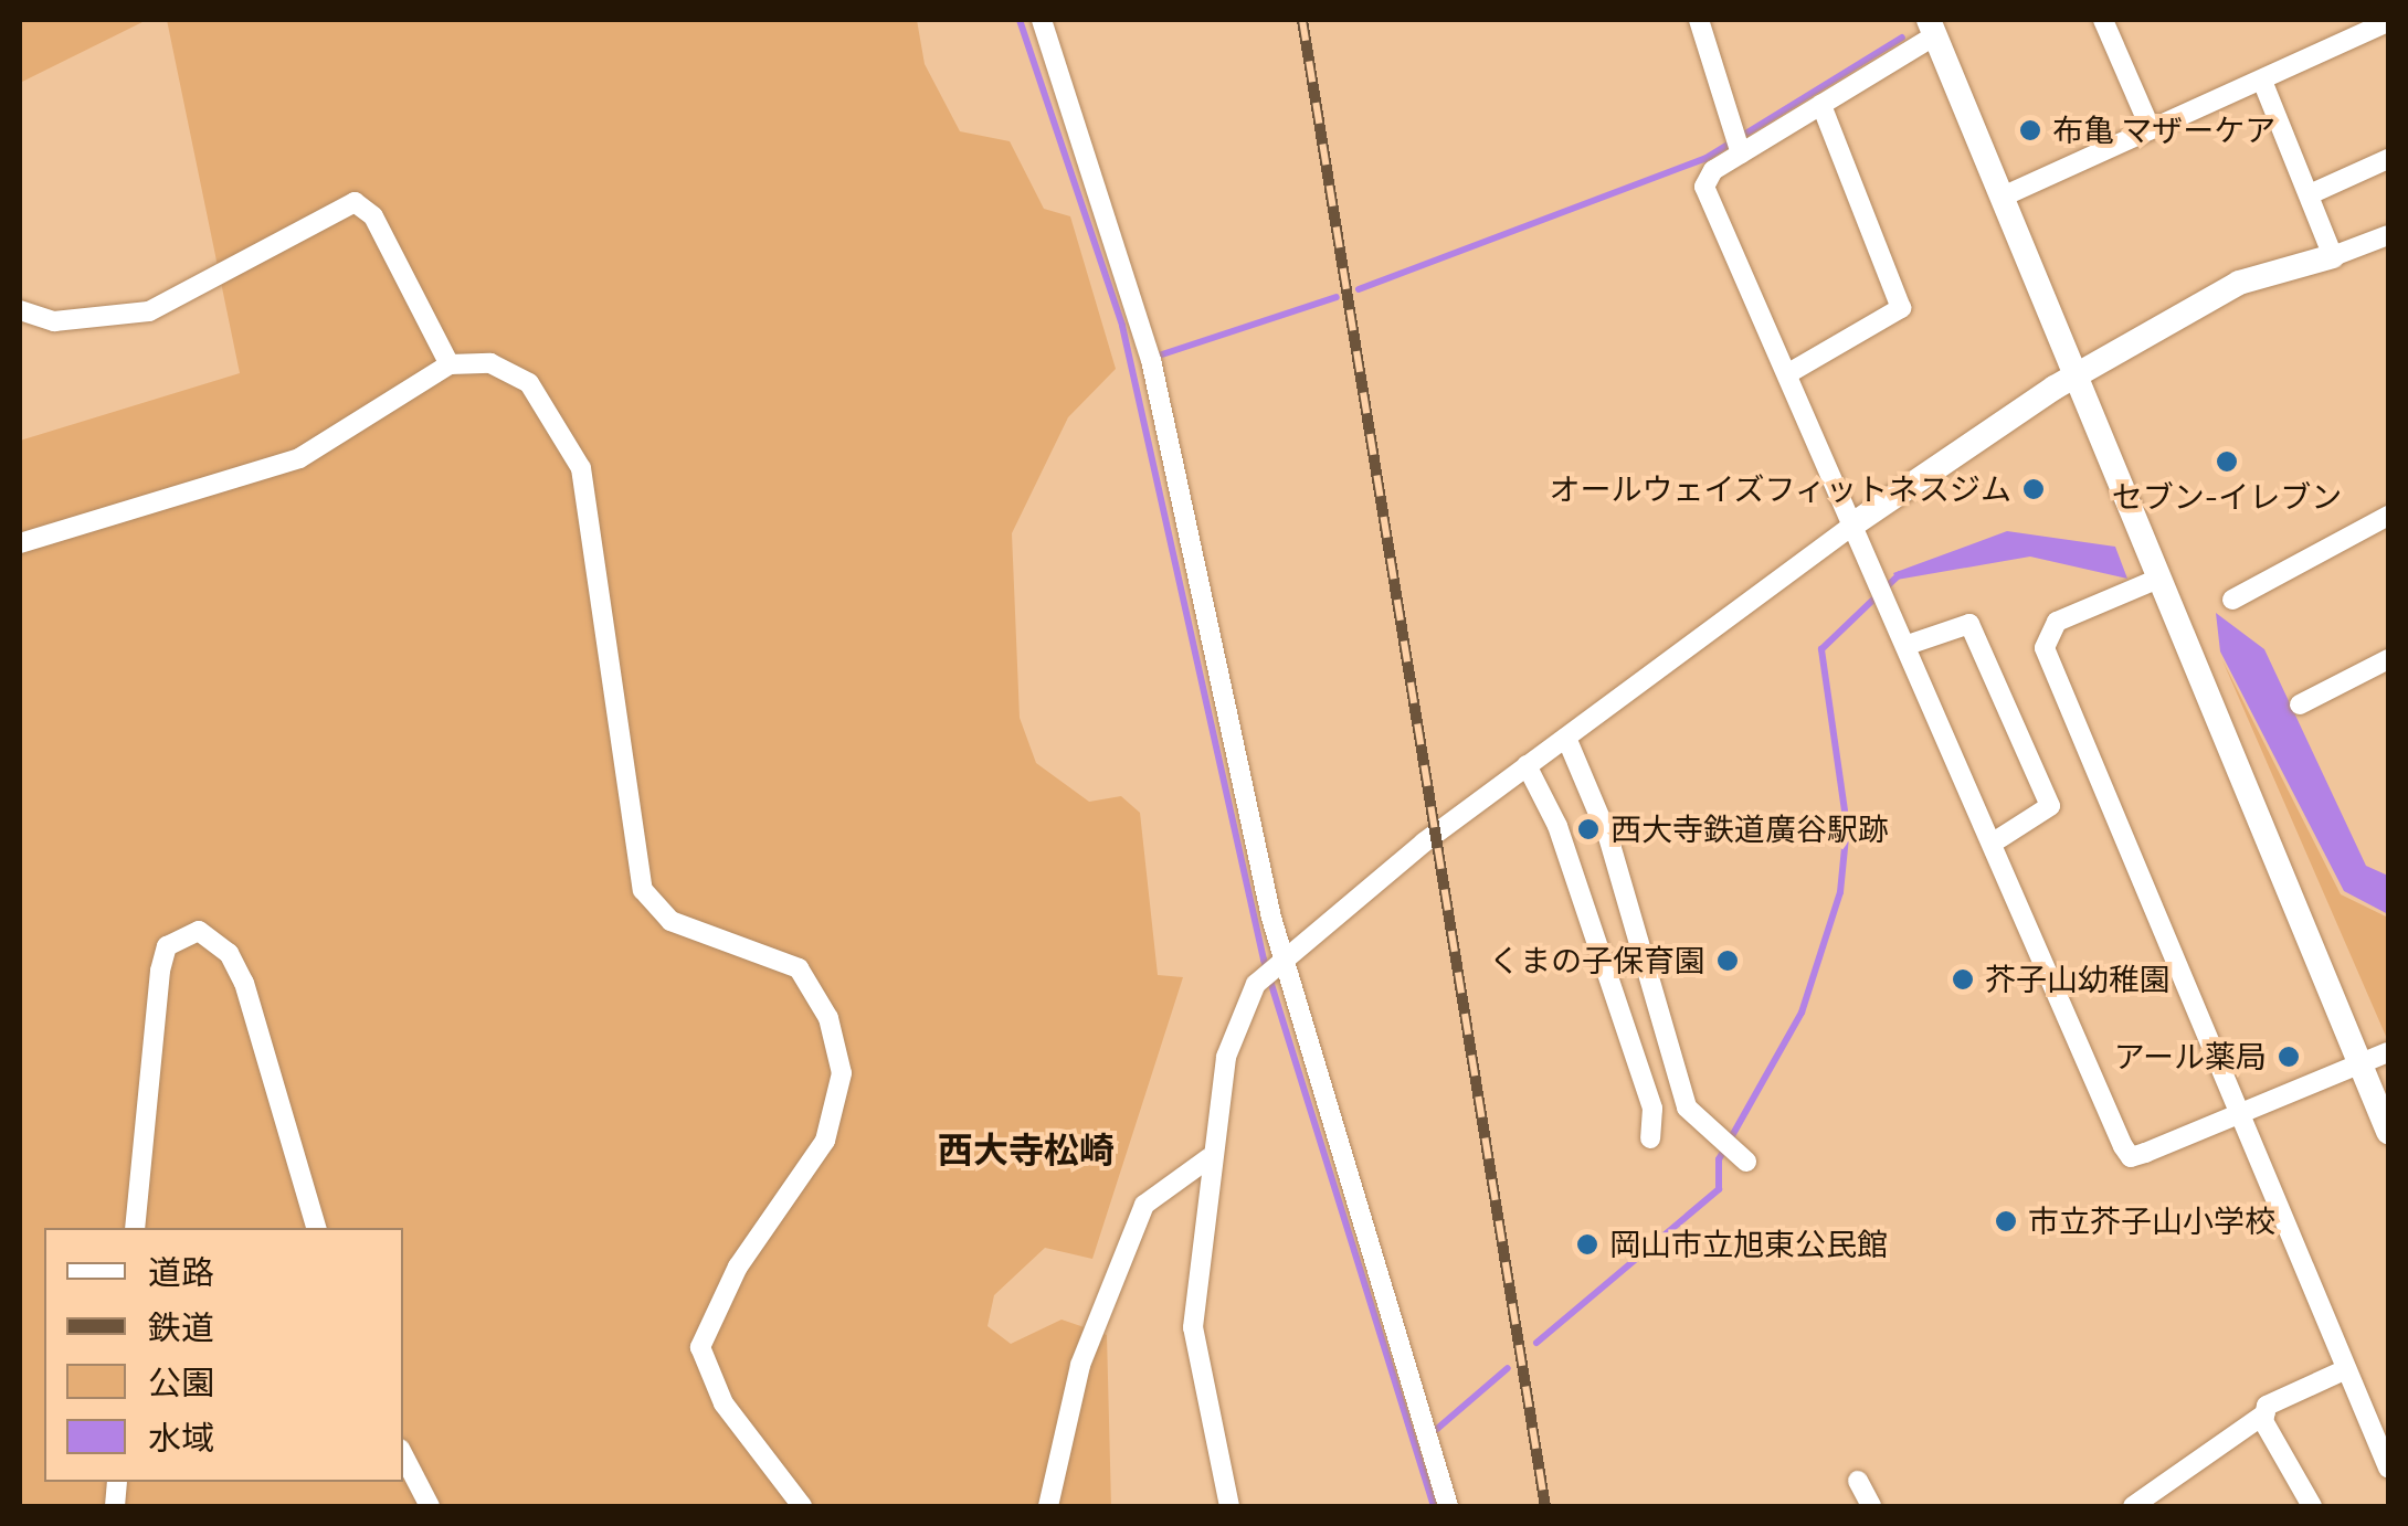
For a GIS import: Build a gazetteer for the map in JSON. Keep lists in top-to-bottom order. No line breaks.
{"districts":["西大寺松崎"],"places":["布亀 マザーケア","セブン-イレブン","オールウェイズフィットネスジム","西大寺鉄道廣谷駅跡","くまの子保育園","芥子山幼稚園","アール薬局","市立芥子山小学校","岡山市立旭東公民館"],"legend":["道路","鉄道","公園","水域"]}
